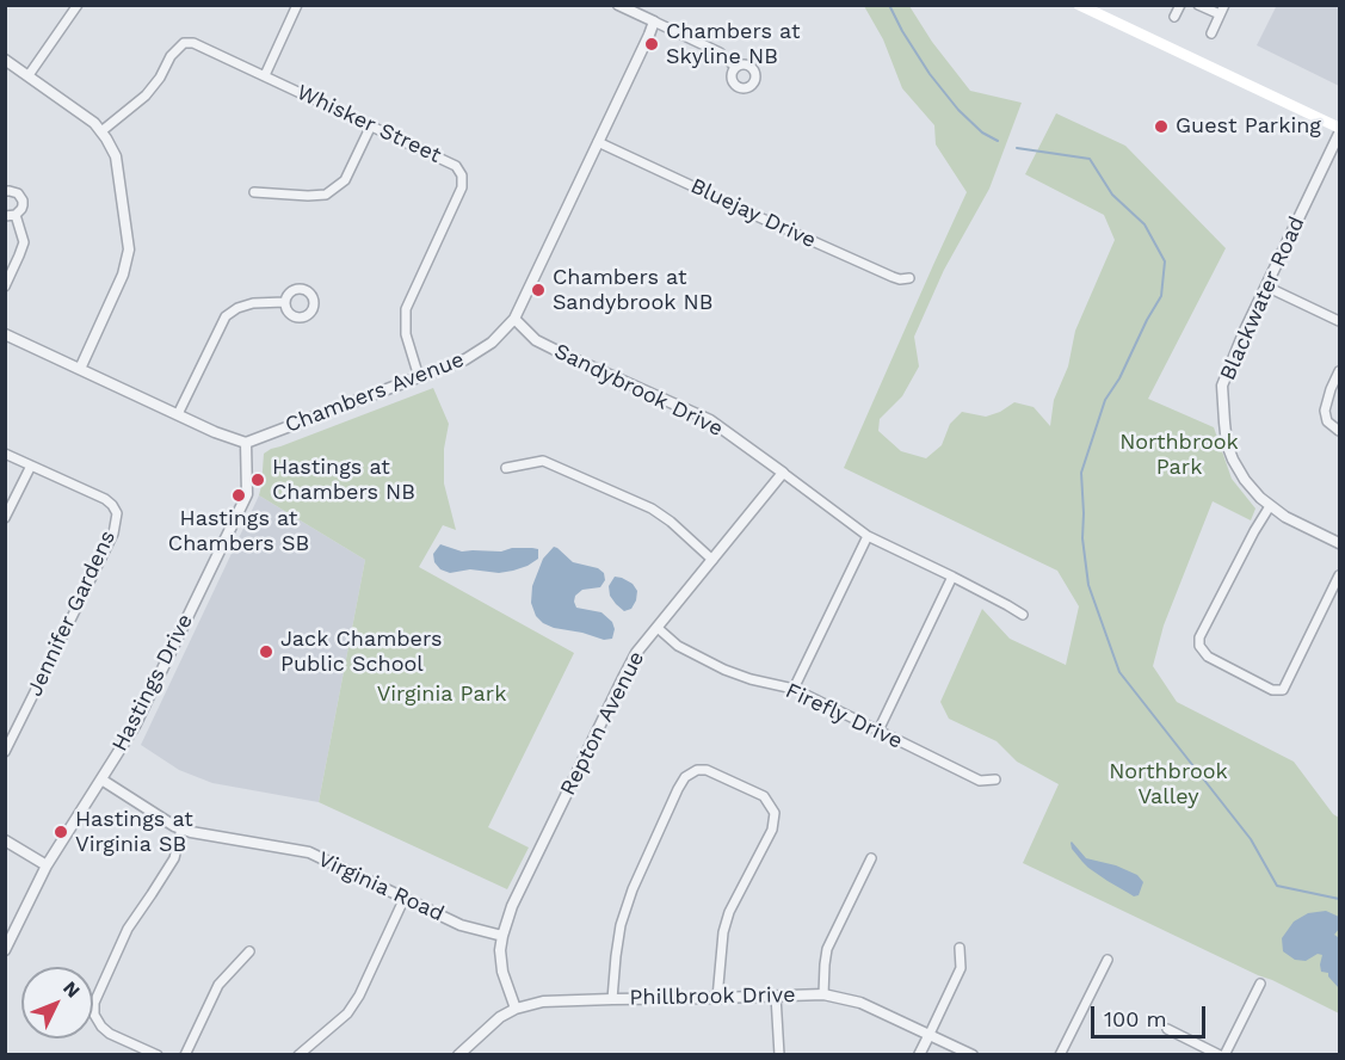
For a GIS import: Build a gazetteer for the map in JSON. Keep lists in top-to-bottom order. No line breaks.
{"streets":{"street":["Whisker Street","Bluejay Drive","Blackwater Road","Sandybrook Drive","Chambers Avenue","Jennifer Gardens","Hastings Drive","Firefly Drive","Repton Avenue","Virginia Road","Phillbrook Drive"]},"crossings":[["Whisker Street","Chambers Avenue"],["Bluejay Drive","Chambers Avenue"],["Sandybrook Drive","Chambers Avenue"],["Sandybrook Drive","Repton Avenue"],["Chambers Avenue","Hastings Drive"],["Hastings Drive","Virginia Road"],["Firefly Drive","Repton Avenue"],["Repton Avenue","Virginia Road"],["Repton Avenue","Phillbrook Drive"]],"parks":["Northbrook Park","Virginia Park","Northbrook Valley"],"places":["Chambers at Skyline NB","Guest Parking","Chambers at Sandybrook NB","Hastings at Chambers NB","Hastings at Chambers SB","Jack Chambers Public School","Hastings at Virginia SB"],"scale_bar":"100 m","north":"top right"}
